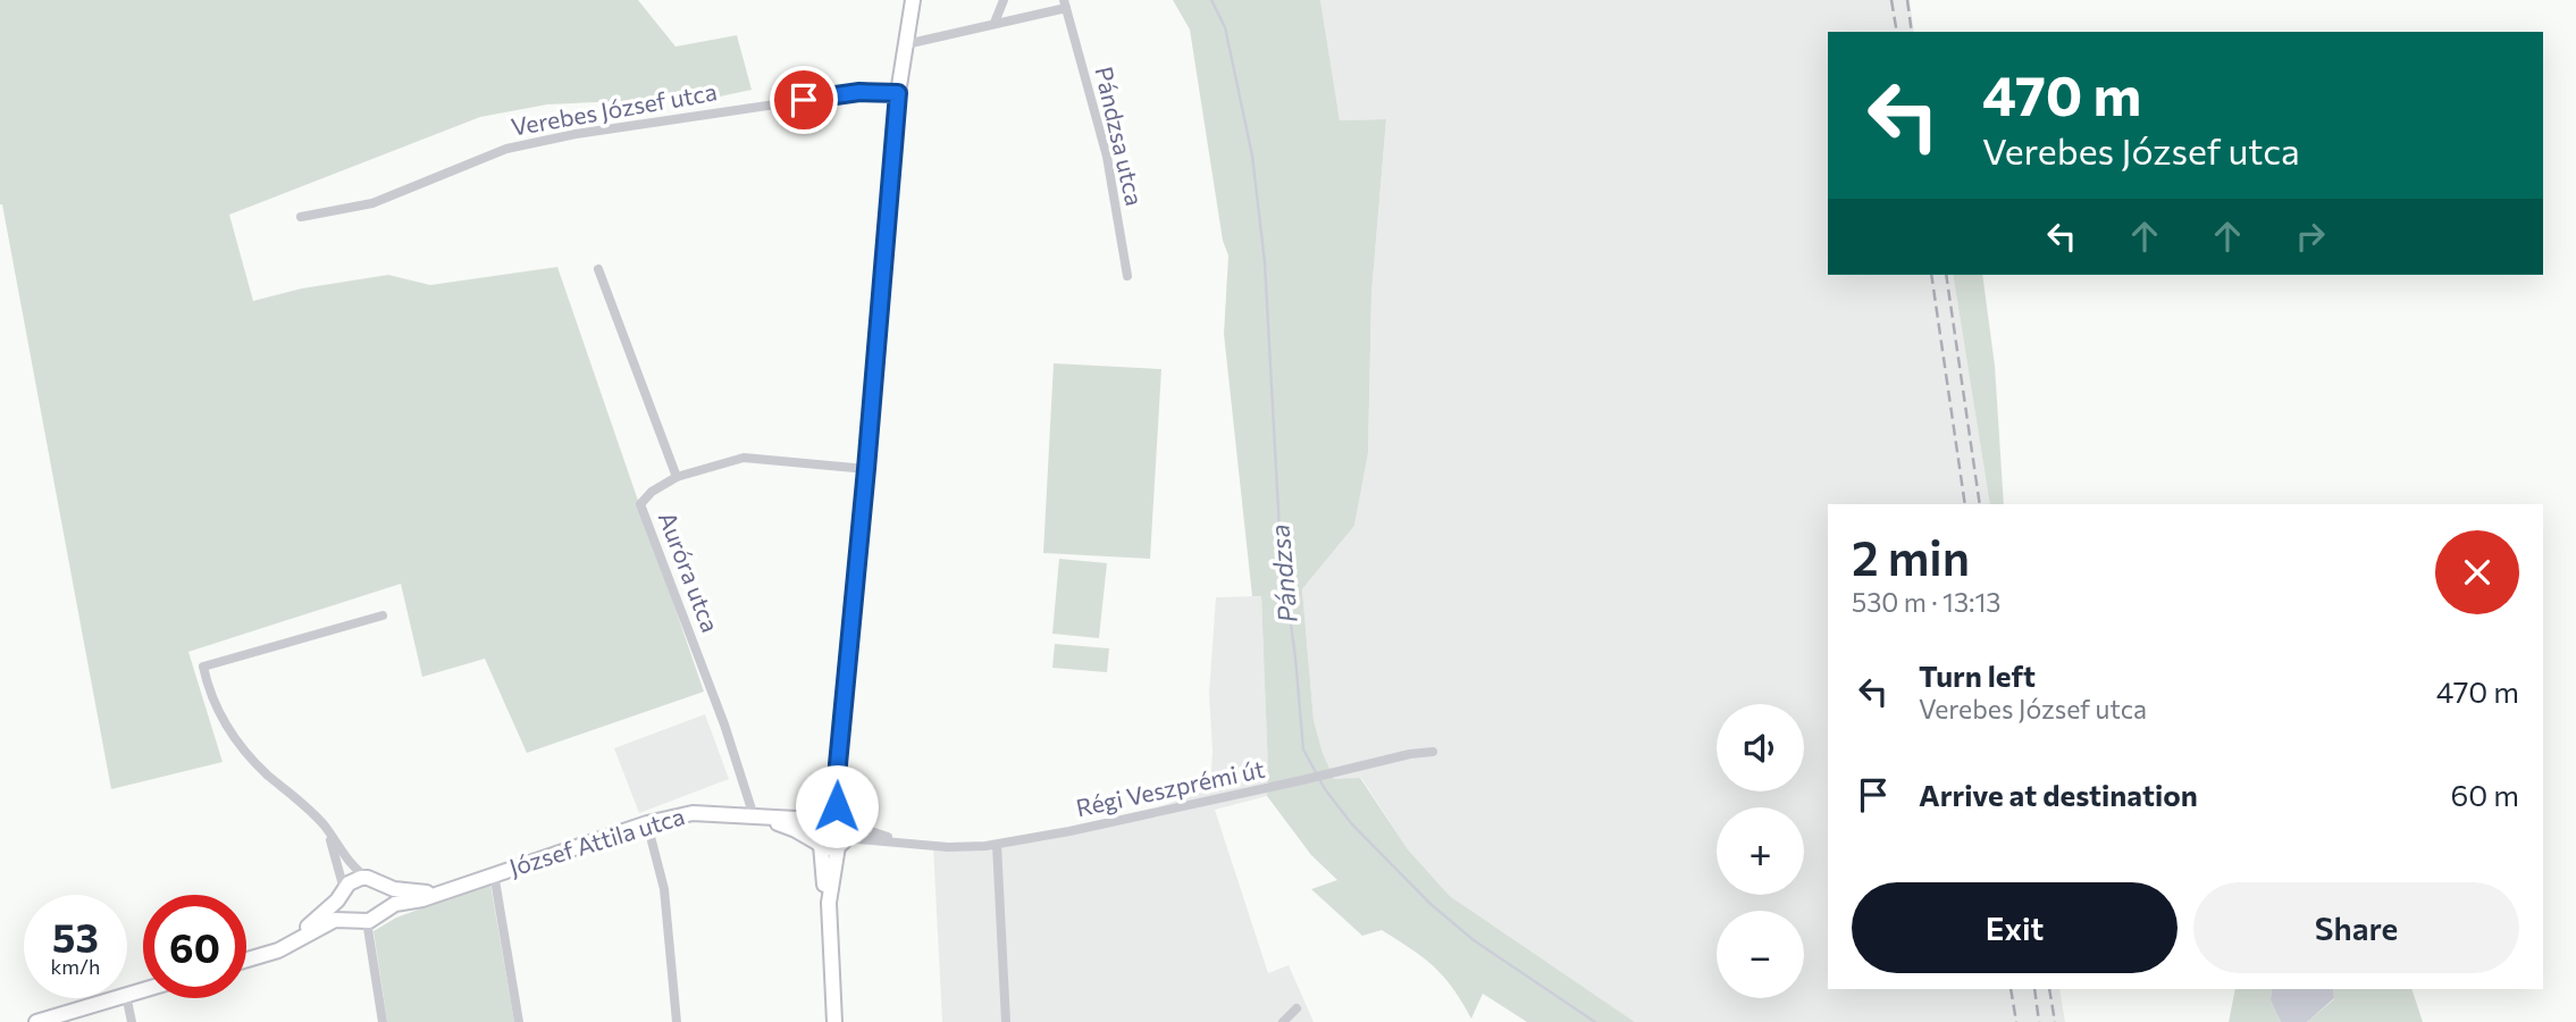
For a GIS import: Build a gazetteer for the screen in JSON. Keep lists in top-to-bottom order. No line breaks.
{"streets":{"main road":["József Attila utca"],"street":["Verebes József utca","Pándzsa utca","Auróra utca","Régi Veszprémi út"]},"crossings":[["Auróra utca","József Attila utca"],["Régi Veszprémi út","József Attila utca"]],"water":["Pándzsa"],"page":{"turn":["470 m","Verebes József utca"],"heading":["2 min","530 m · 13:13"],"list":[{"name":"Turn left","note":"Verebes József utca","value":"470 m"},{"name":"Arrive at destination","value":"60 m"}],"map_buttons":["+","−"],"buttons":["Exit","Share"],"speed":"53 km/h","limit":"60"}}
